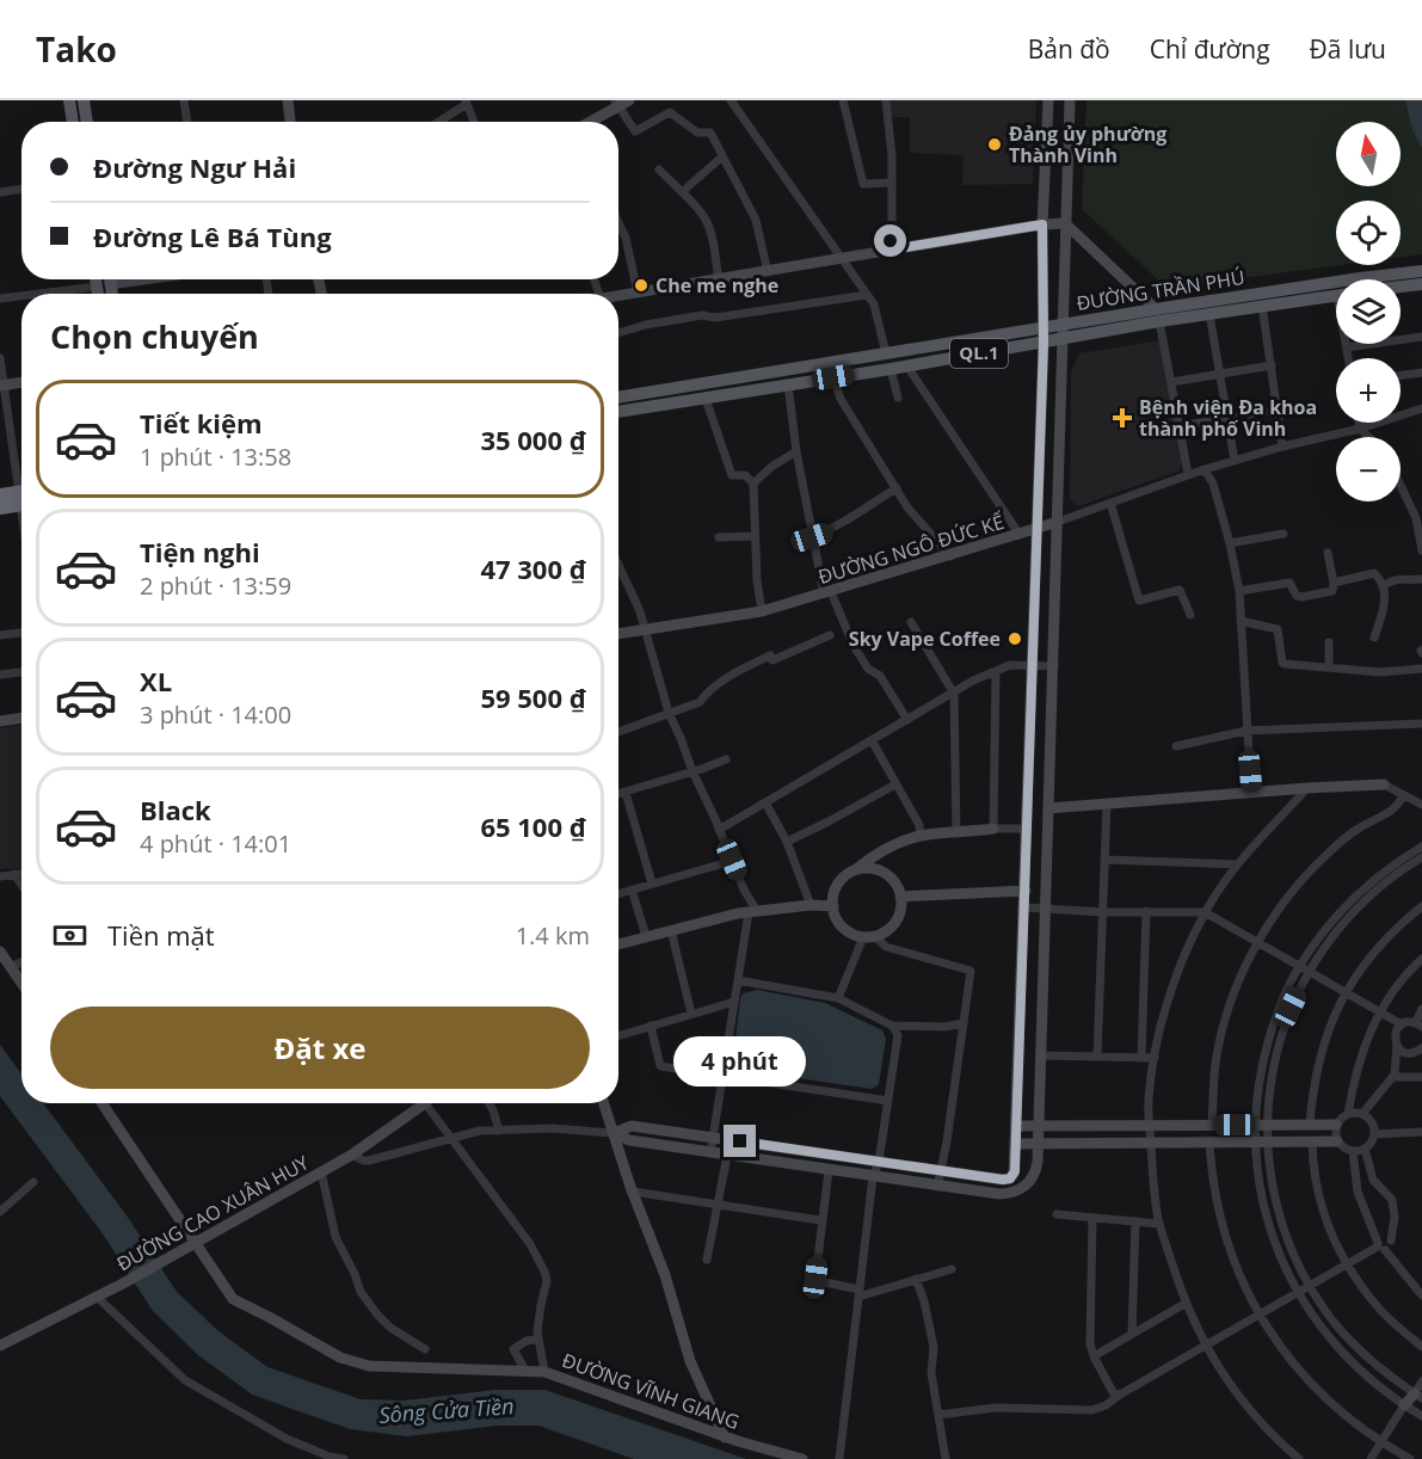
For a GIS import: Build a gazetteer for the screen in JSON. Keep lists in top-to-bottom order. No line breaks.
{"streets":{"main road":["ĐƯỜNG TRẦN PHÚ","QL.1"],"street":["ĐƯỜNG NGÔ ĐỨC KẾ","ĐƯỜNG CAO XUÂN HUY","ĐƯỜNG VĨNH GIANG"]},"crossings":[["ĐƯỜNG CAO XUÂN HUY","ĐƯỜNG VĨNH GIANG"]],"water":["Sông Cửa Tiền"],"places":{"other":["Đảng ủy phường Thành Vinh","Che me nghe","Sky Vape Coffee"],"health":["Bệnh viện Đa khoa thành phố Vinh"]},"north":"top","page":{"header":"Tako","nav":["Bản đồ","Chỉ đường","Đã lưu"],"map_buttons":["+","−"],"banner":["Đường Ngư Hải","Đường Lê Bá Tùng"],"heading":"Chọn chuyến","list":[{"name":"Tiết kiệm","note":"1 phút · 13:58","value":"35 000 ₫"},{"name":"Tiện nghi","note":"2 phút · 13:59","value":"47 300 ₫"},{"name":"XL","note":"3 phút · 14:00","value":"59 500 ₫"},{"name":"Black","note":"4 phút · 14:01","value":"65 100 ₫"}],"pay":["Tiền mặt","1.4 km"],"buttons":"Đặt xe","bubble":"4 phút"}}
